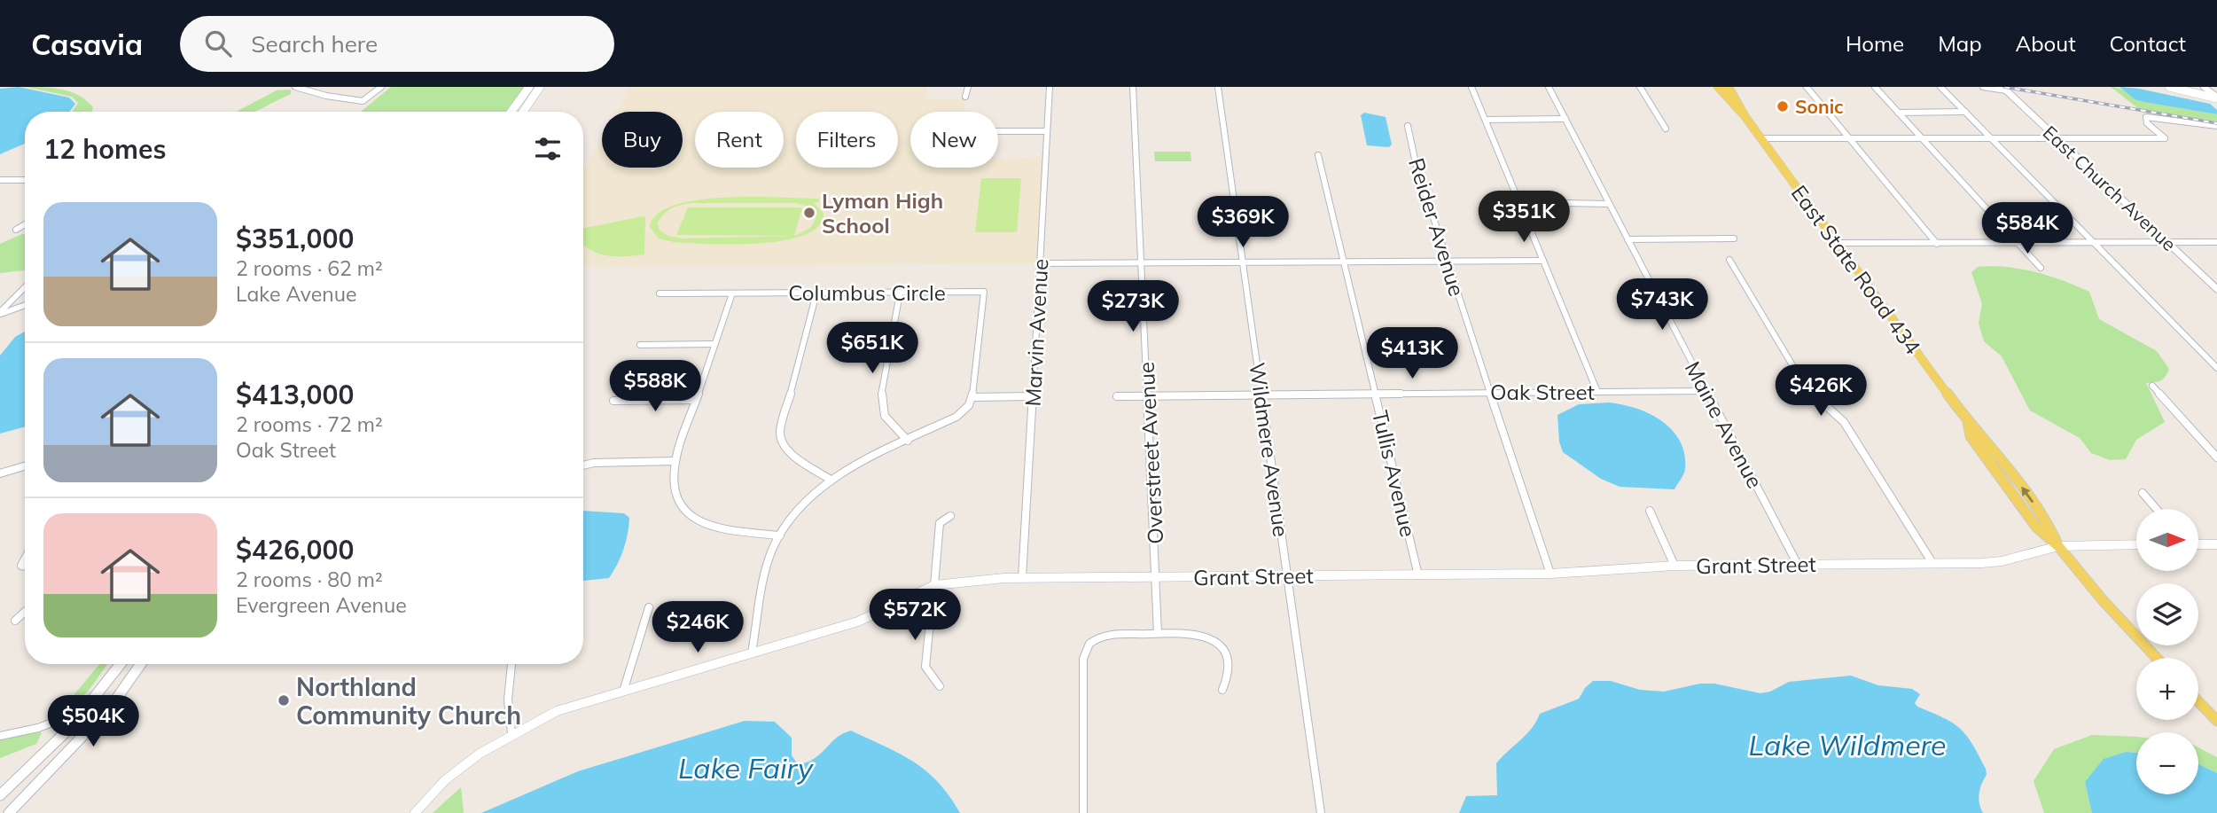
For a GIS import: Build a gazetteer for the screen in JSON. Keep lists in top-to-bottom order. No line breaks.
{"streets":{"main road":["East State Road 434"],"street":["East Church Avenue","Reider Avenue","Columbus Circle","Marvin Avenue","Oak Street","Maine Avenue","Wildmere Avenue","Overstreet Avenue","Tullis Avenue","Grant Street"]},"crossings":[["Reider Avenue","Oak Street"],["Reider Avenue","Grant Street"],["East State Road 434","Grant Street"],["Marvin Avenue","Grant Street"],["Oak Street","Maine Avenue"],["Oak Street","Wildmere Avenue"],["Oak Street","Overstreet Avenue"],["Oak Street","Tullis Avenue"],["Maine Avenue","Grant Street"],["Wildmere Avenue","Grant Street"],["Overstreet Avenue","Grant Street"],["Tullis Avenue","Grant Street"]],"water":["Lake Wildmere","Lake Fairy"],"places":["Sonic","Lyman High School","Northland Community Church"],"north":"right","page":{"header":"Casavia","search":"Search here","nav":["Home","Map","About","Contact"],"chip":["Buy","Rent","Filters","New"],"heading":"12 homes","list":[{"name":"$351,000","note":"2 rooms · 62 m² · Lake Avenue"},{"name":"$413,000","note":"2 rooms · 72 m² · Oak Street"},{"name":"$426,000","note":"2 rooms · 80 m² · Evergreen Avenue"}],"price":["$351K","$369K","$584K","$743K","$273K","$651K","$413K","$588K","$426K","$572K","$246K","$504K"],"map_buttons":["+","−"]}}
